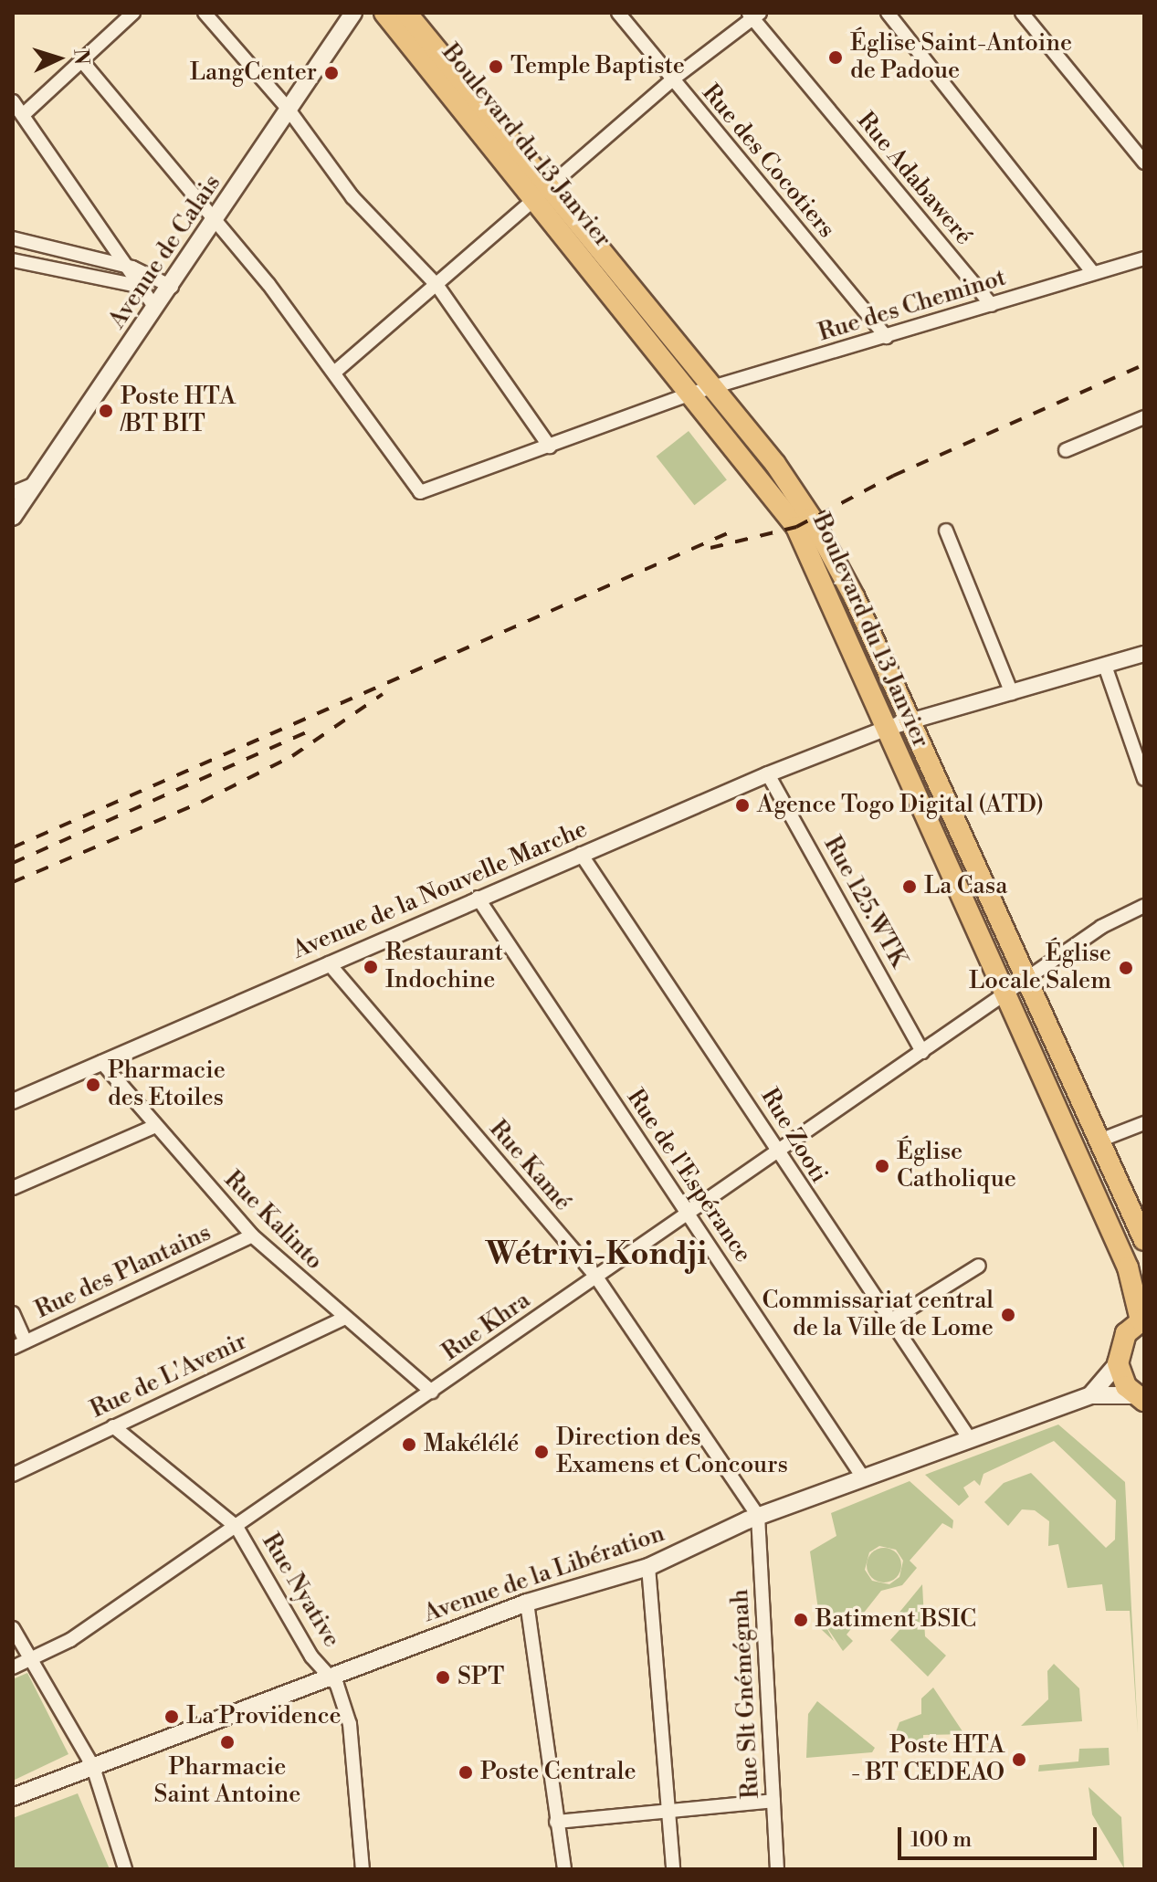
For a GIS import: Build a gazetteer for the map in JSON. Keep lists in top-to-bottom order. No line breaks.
{"streets":{"highway":["Boulevard du 13 Janvier"],"main road":["Avenue de Calais","Avenue de la Libération"],"street":["Rue des Cocotiers","Rue Adabaweré","Rue des Cheminot","Avenue de la Nouvelle Marche","Rue 125.WTK","Rue Zooti","Rue Kamé","Rue de l'Espérance","Rue Kalinto","Rue des Plantains","Rue Khra","Rue de L'Avenir","Rue Nyative","Rue Slt Gnémégnah"]},"crossings":[["Boulevard du 13 Janvier","Rue des Cheminot"],["Boulevard du 13 Janvier","Avenue de la Nouvelle Marche"],["Boulevard du 13 Janvier","Rue Khra"],["Rue des Cocotiers","Rue des Cheminot"],["Rue Adabaweré","Rue des Cheminot"],["Avenue de la Nouvelle Marche","Rue 125.WTK"],["Avenue de la Nouvelle Marche","Rue Zooti"],["Avenue de la Nouvelle Marche","Rue Kamé"],["Avenue de la Nouvelle Marche","Rue de l'Espérance"],["Avenue de la Nouvelle Marche","Rue Kalinto"],["Rue 125.WTK","Rue Khra"],["Rue Zooti","Rue Khra"],["Rue Zooti","Avenue de la Libération"],["Rue Kamé","Rue Khra"],["Rue Kamé","Avenue de la Libération"],["Rue Kamé","Rue Slt Gnémégnah"],["Rue de l'Espérance","Rue Khra"],["Rue de l'Espérance","Avenue de la Libération"],["Rue Kalinto","Rue des Plantains"],["Rue Kalinto","Rue Khra"],["Rue Kalinto","Rue de L'Avenir"],["Rue Khra","Rue Nyative"],["Rue de L'Avenir","Rue Nyative"],["Avenue de la Libération","Rue Nyative"],["Avenue de la Libération","Rue Slt Gnémégnah"]],"districts":["Wétrivi-Kondji"],"places":["Église Saint-Antoine de Padoue","Temple Baptiste","LangCenter","Poste HTA /BT BIT","Agence Togo Digital (ATD)","La Casa","Restaurant Indochine","Église Locale Salem","Pharmacie des Etoiles","Église Catholique","Commissariat central de la Ville de Lome","Makélélé","Direction des Examens et Concours","Batiment BSIC","SPT","La Providence","Pharmacie Saint Antoine","Poste HTA - BT CEDEAO","Poste Centrale"],"scale_bar":"100 m","north":"right"}
